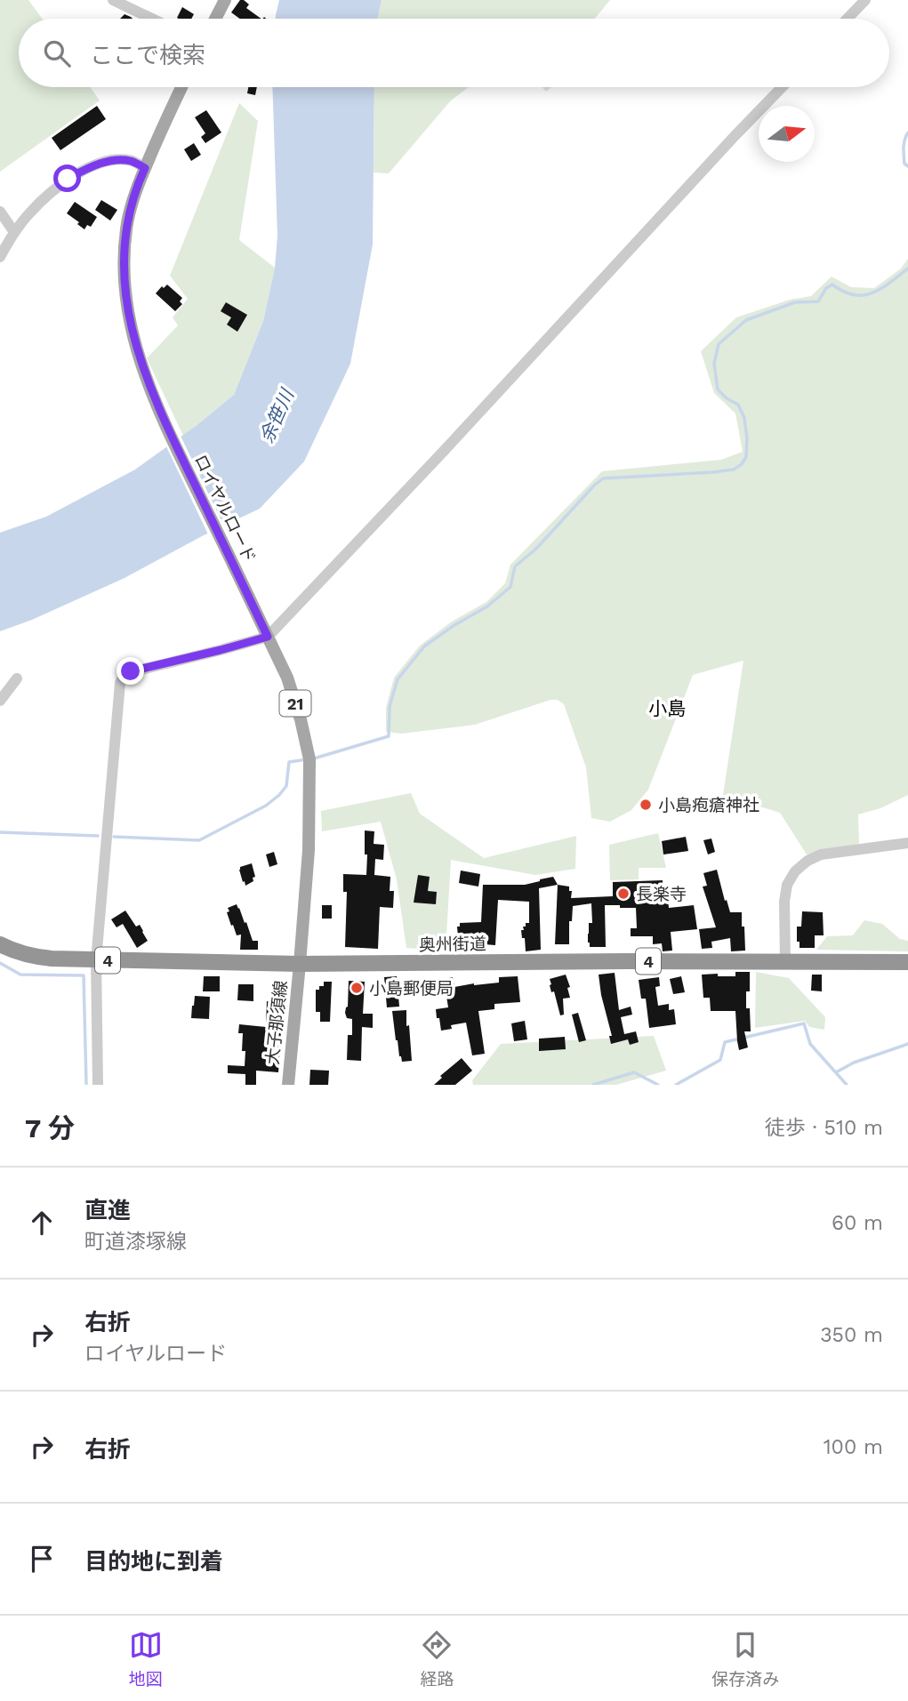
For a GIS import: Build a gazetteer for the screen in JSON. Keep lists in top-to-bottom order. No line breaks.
{"streets":{"highway":["奥州街道","4"],"main road":["ロイヤルロード","21","大子那須線"]},"crossings":[["ロイヤルロード","奥州街道"],["ロイヤルロード","大子那須線"],["奥州街道","大子那須線"]],"districts":["小島"],"water":["余笹川"],"places":["小島疱瘡神社","長楽寺","小島郵便局"],"north":"right","page":{"search":"ここで検索","heading":["7 分","徒歩 · 510 m"],"list":[["直進","町道漆塚線","60 m"],["右折","ロイヤルロード","350 m"],["右折","100 m"],"目的地に到着"],"nav":["地図","経路","保存済み"]}}
